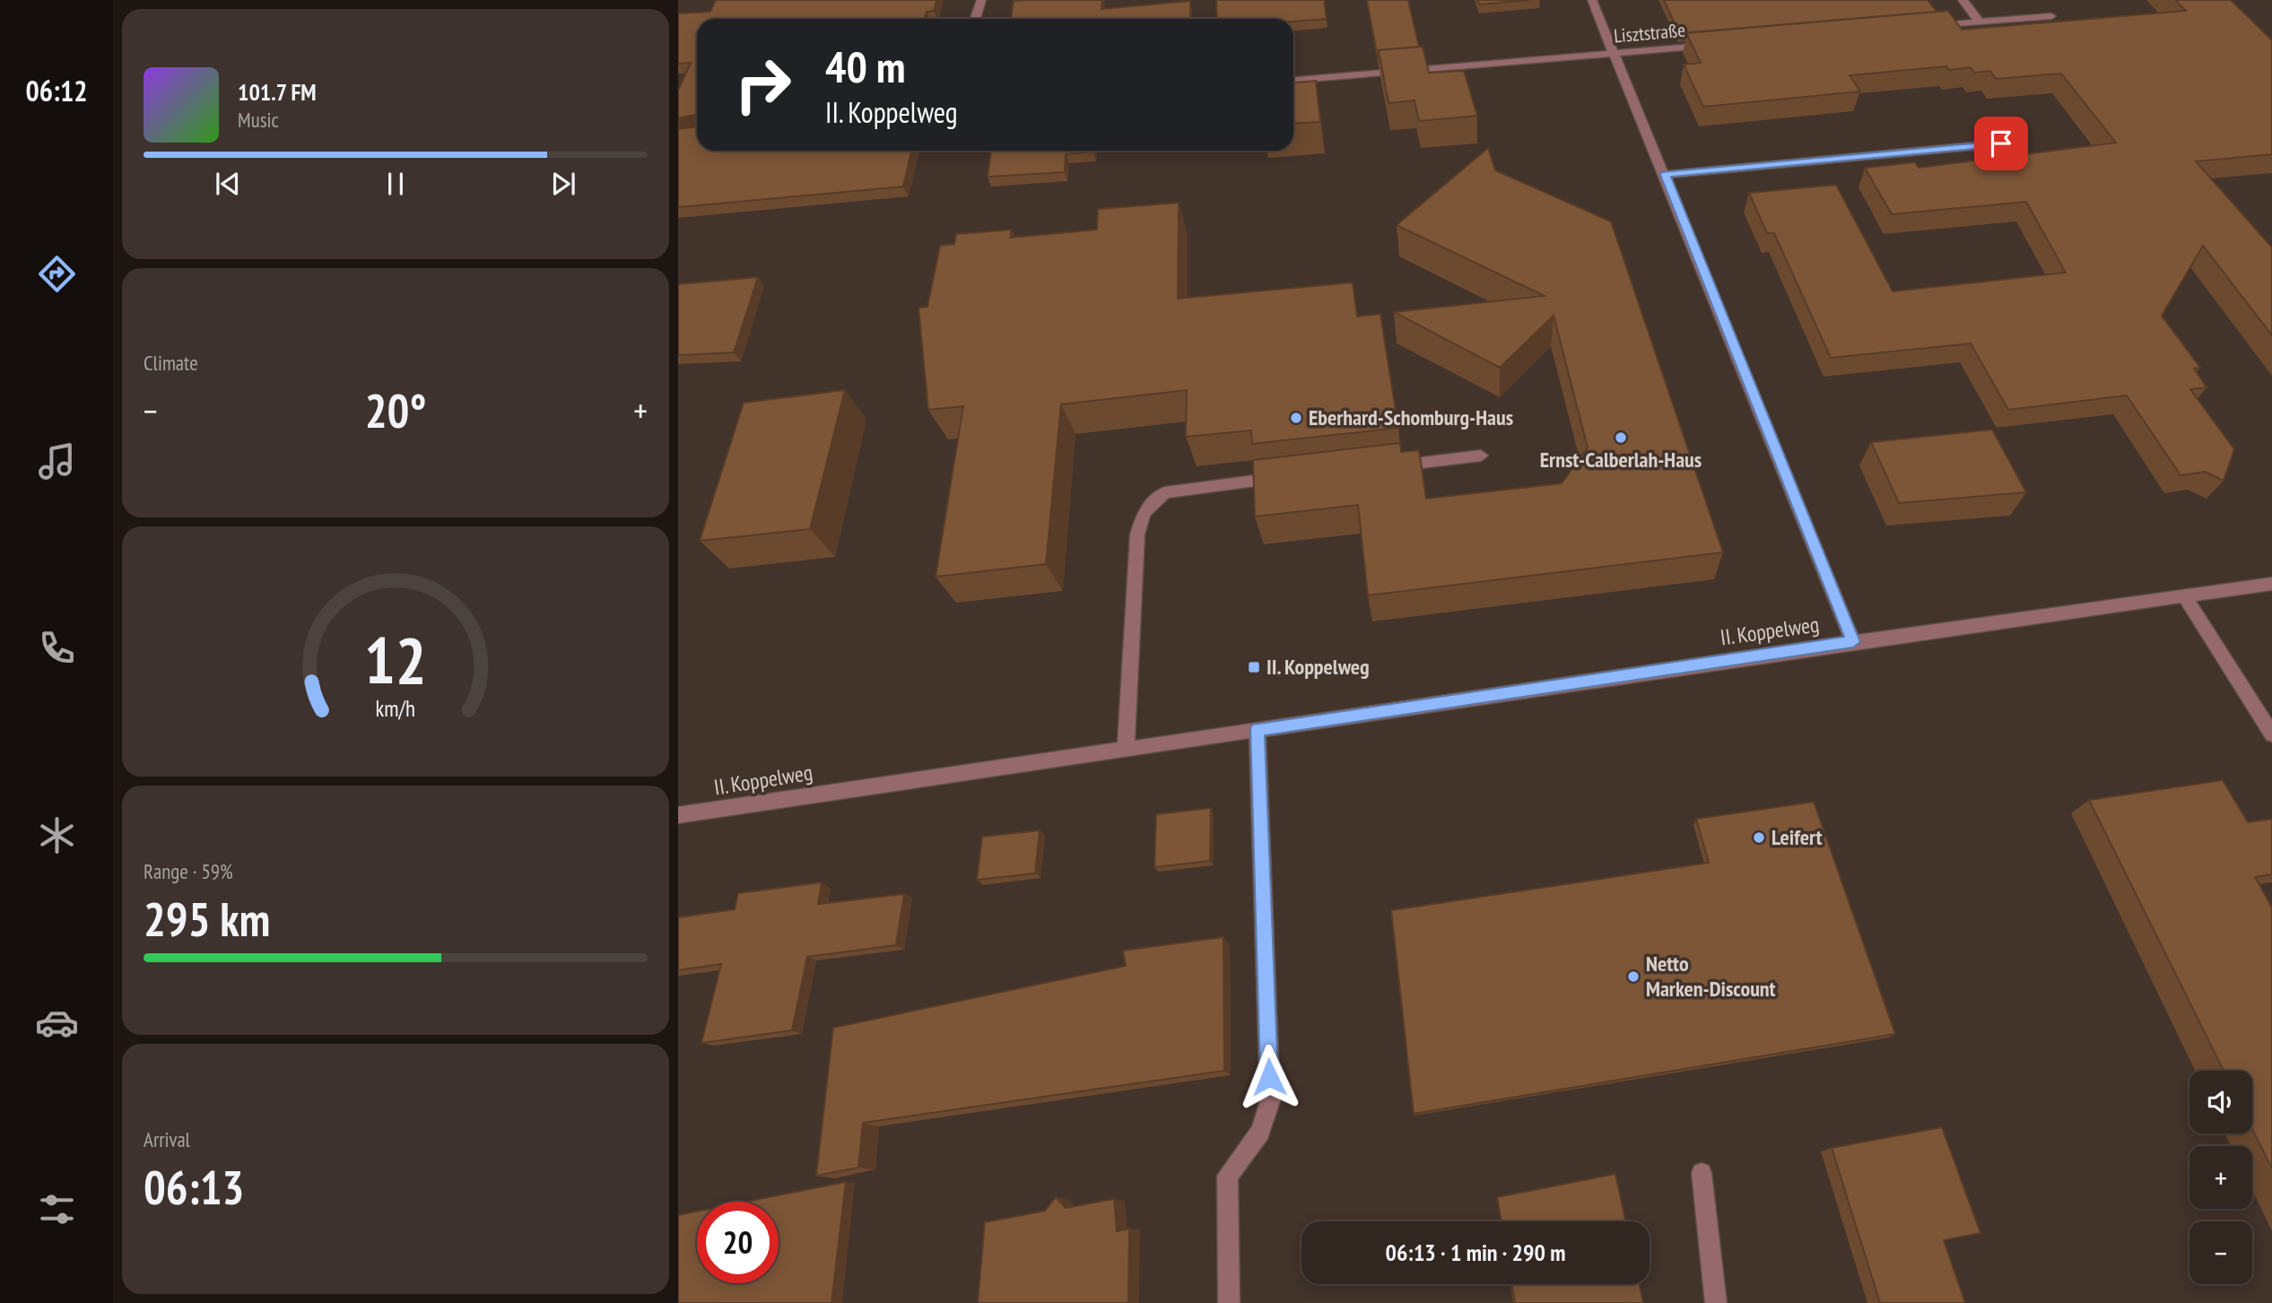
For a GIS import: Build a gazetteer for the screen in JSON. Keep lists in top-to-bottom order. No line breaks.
{"streets":{"street":["Lisztstraße","II. Koppelweg"]},"places":{"other":["Eberhard-Schomburg-Haus","Ernst-Calberlah-Haus","Leifert","Netto Marken-Discount"],"transit":["II. Koppelweg"]},"page":{"tabs":"06:12","turn":["40 m","II. Koppelweg"],"song":["101.7 FM","Music"],"tile":["Climate",["Range · 59%","295 km"],["Arrival","06:13"]],"heat":["−","20°","+"],"map_buttons":["+","−"],"limit":"20","trip":"06:13 · 1 min · 290 m","gauge":["12","km/h"]}}
